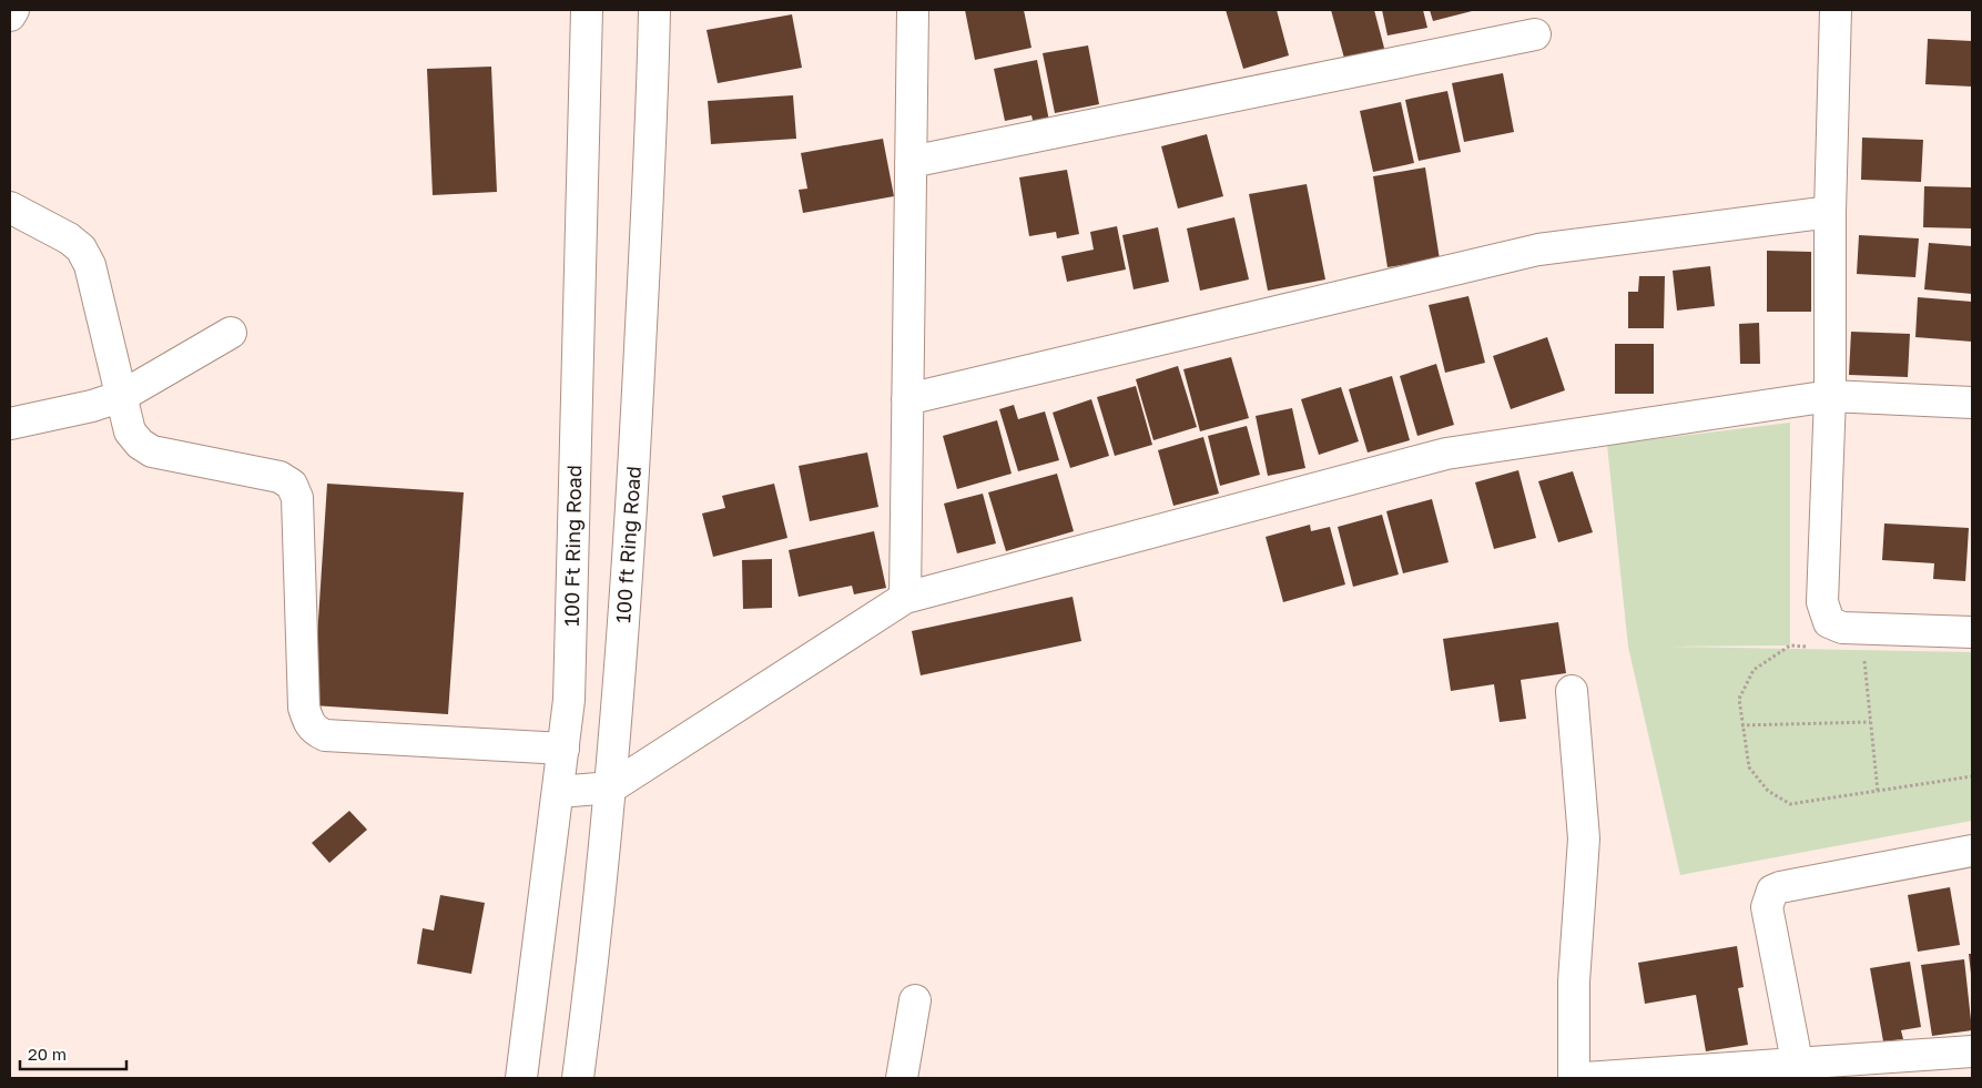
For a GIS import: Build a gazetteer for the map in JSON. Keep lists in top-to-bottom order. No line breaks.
{"streets":{"street":["100 ft Ring Road","100 Ft Ring Road"]},"scale_bar":"20 m"}
